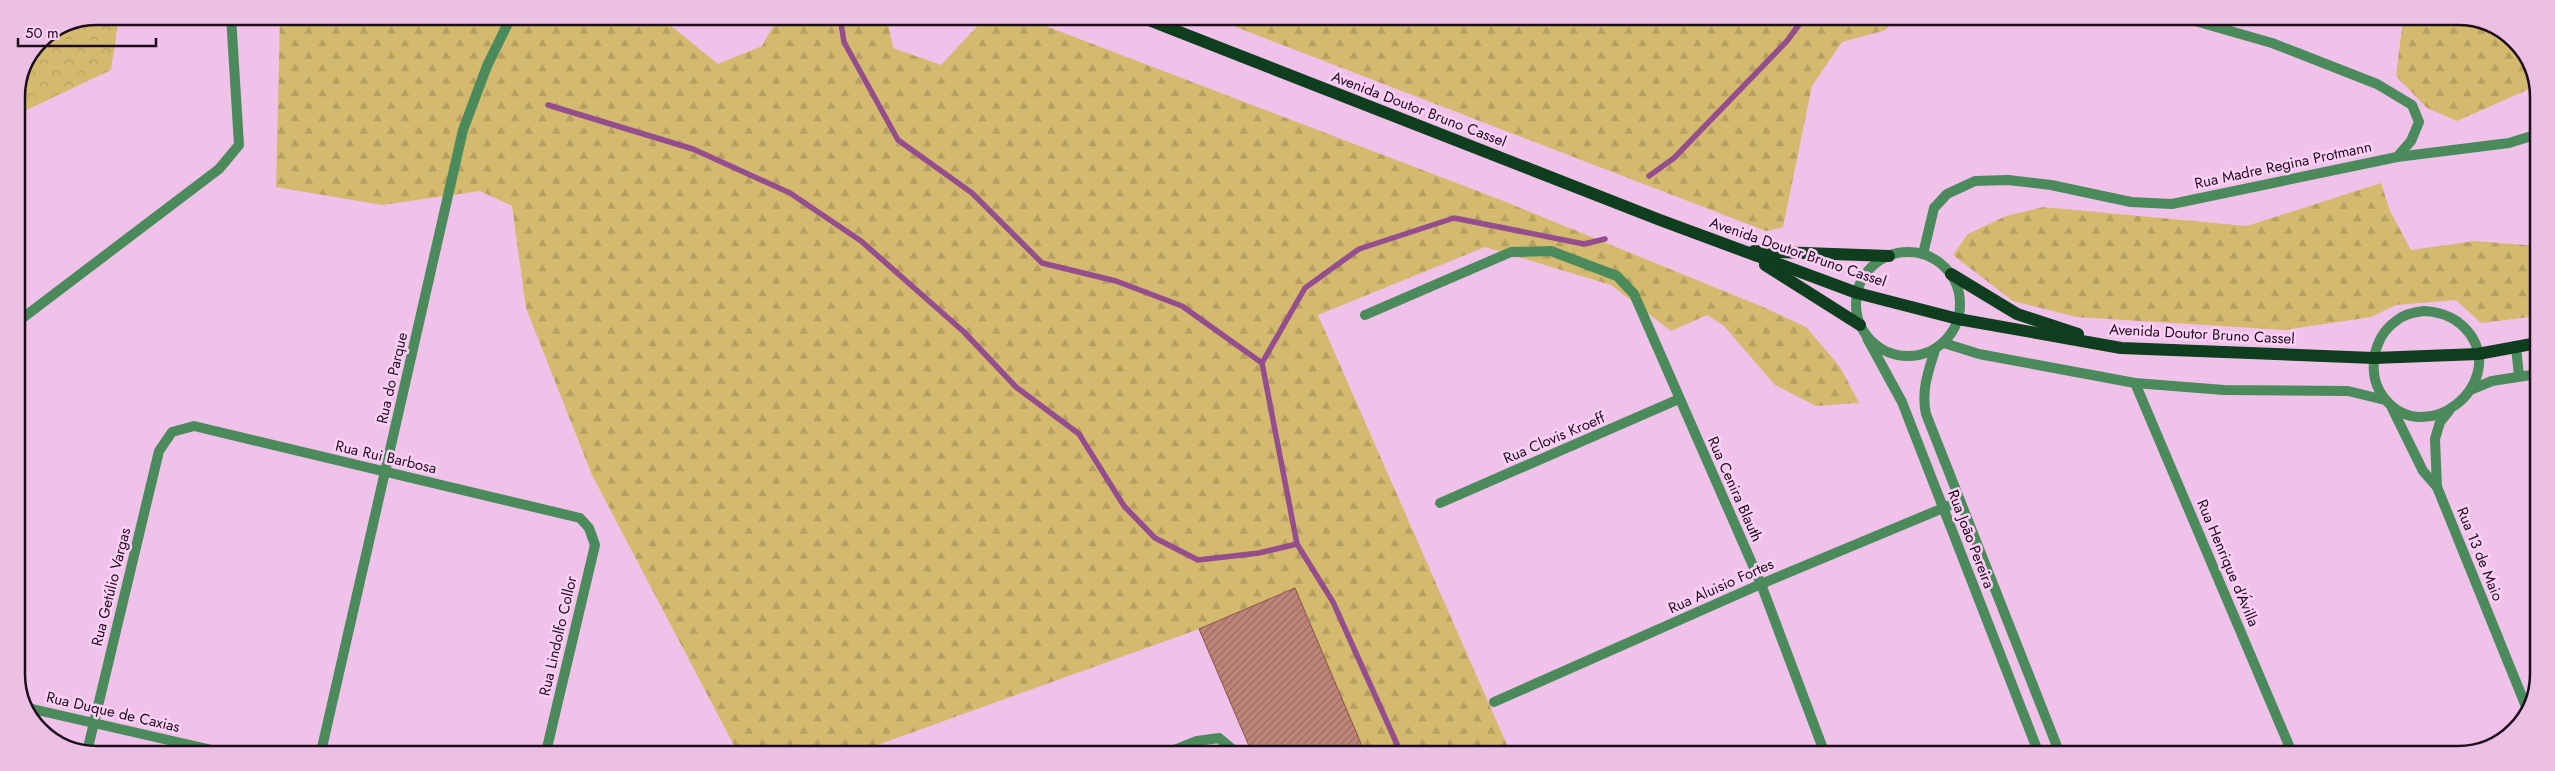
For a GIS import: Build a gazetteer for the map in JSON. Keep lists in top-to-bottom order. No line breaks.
{"streets":{"main road":["Avenida Doutor Bruno Cassel"],"street":["Rua Madre Regina Protmann","Rua do Parque","Rua Clovis Kroeff","Rua Rui Barbosa","Rua Cenira Blauth","Rua João Pereira","Rua 13 de Maio","Rua Henrique d'Ávilla","Rua Aluisio Fortes","Rua Getúlio Vargas","Rua Lindolfo Collor","Rua Duque de Caxias"]},"crossings":[["Avenida Doutor Bruno Cassel","Rua João Pereira"],["Rua do Parque","Rua Rui Barbosa"],["Rua Clovis Kroeff","Rua Cenira Blauth"],["Rua Rui Barbosa","Rua Getúlio Vargas"],["Rua Rui Barbosa","Rua Lindolfo Collor"],["Rua Cenira Blauth","Rua Aluisio Fortes"],["Rua João Pereira","Rua Aluisio Fortes"],["Rua Getúlio Vargas","Rua Duque de Caxias"]],"scale_bar":"50 m"}
